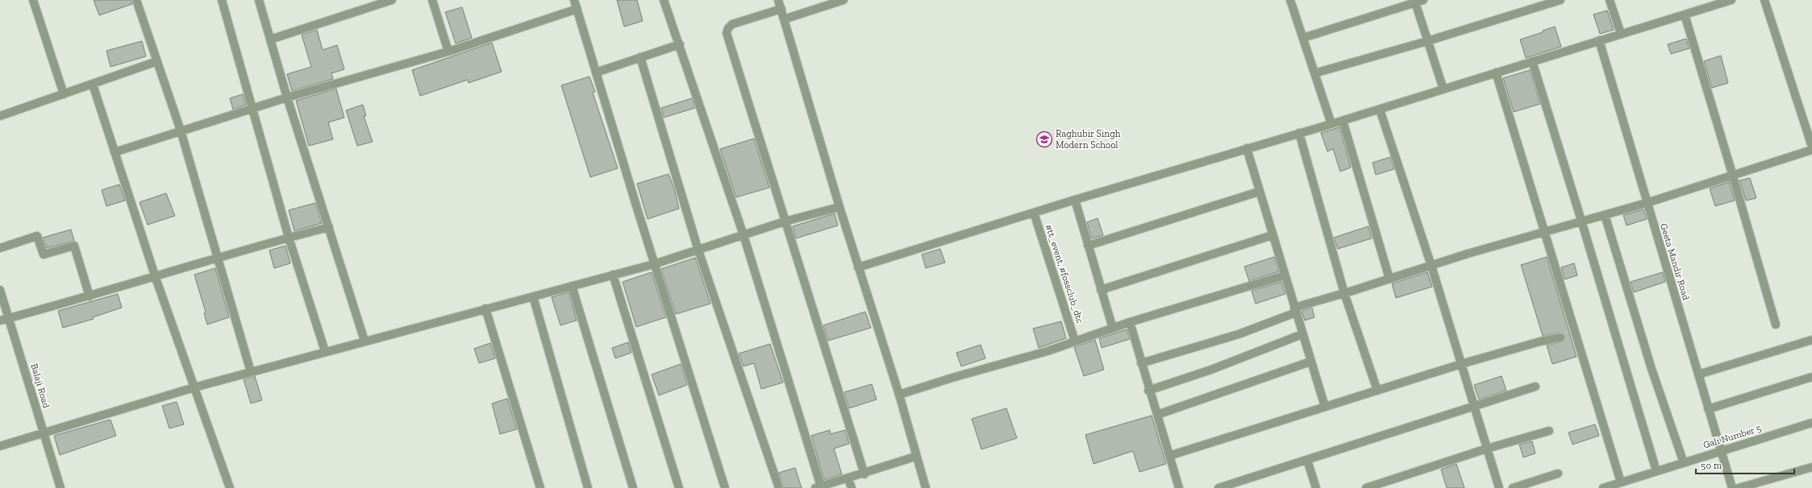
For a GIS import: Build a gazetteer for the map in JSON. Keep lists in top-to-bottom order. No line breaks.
{"streets":{"street":["Geeta Mandir Road","#tt_event, #fossclub_dtc","Balaji Road","Gali Number 5"]},"crossings":[["Geeta Mandir Road","Gali Number 5"]],"places":{"school or university":["Raghubir Singh Modern School"]},"scale_bar":"50 m"}
